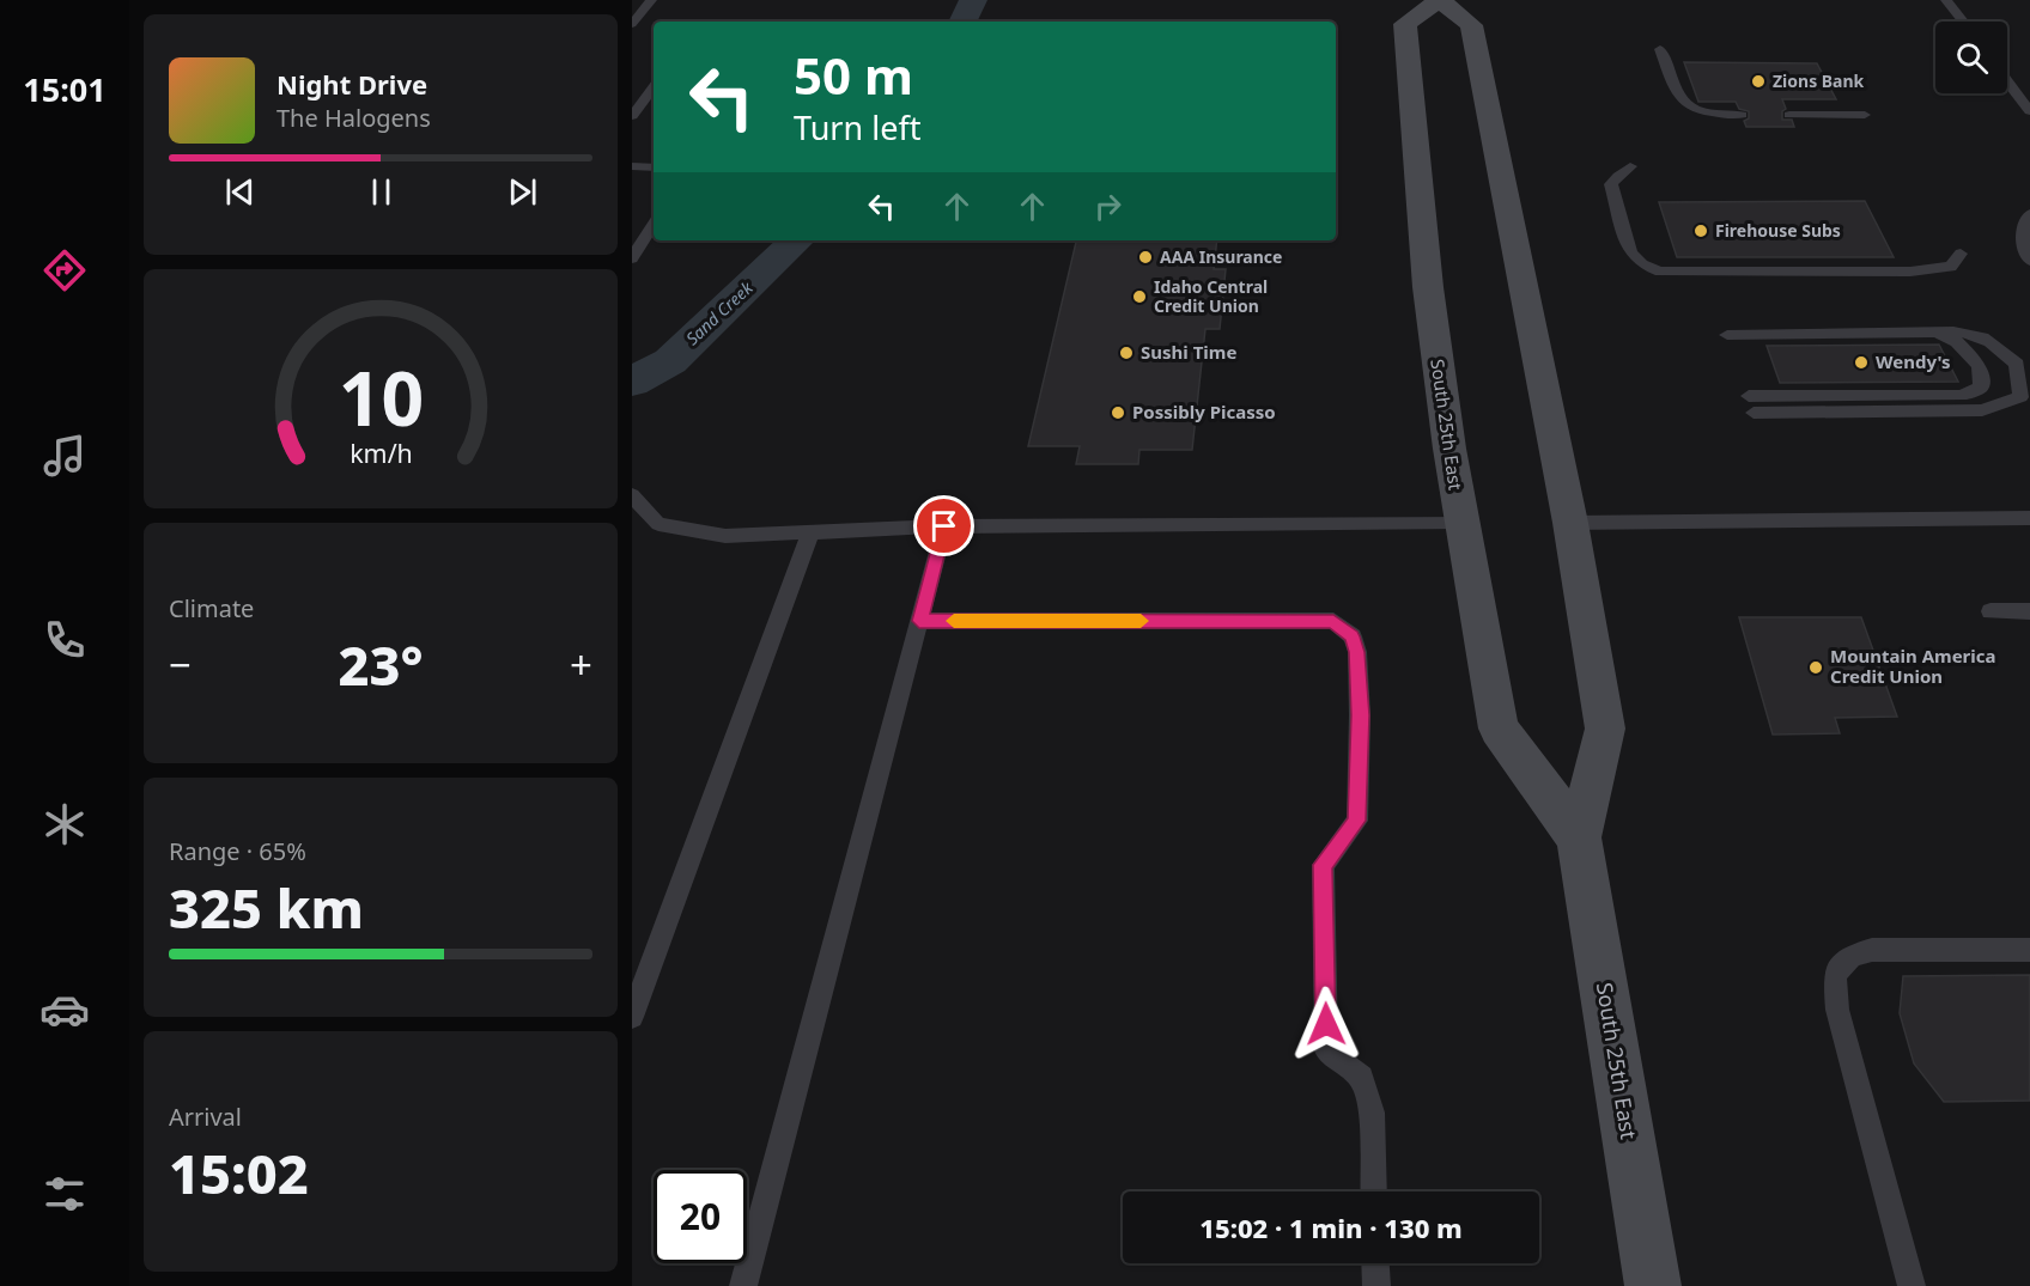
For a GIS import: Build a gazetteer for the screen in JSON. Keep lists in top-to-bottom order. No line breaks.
{"streets":{"main road":["South 25th East"]},"water":["Sand Creek"],"places":["Zions Bank","Firehouse Subs","AAA Insurance","Idaho Central Credit Union","Sushi Time","Wendy's","Possibly Picasso","Mountain America Credit Union"],"page":{"tabs":"15:01","turn":["50 m","Turn left"],"song":["Night Drive","The Halogens"],"tile":["Climate",["Range · 65%","325 km"],["Arrival","15:02"]],"heat":["−","23°","+"],"limit":"20","trip":"15:02 · 1 min · 130 m","gauge":["10","km/h"]}}
